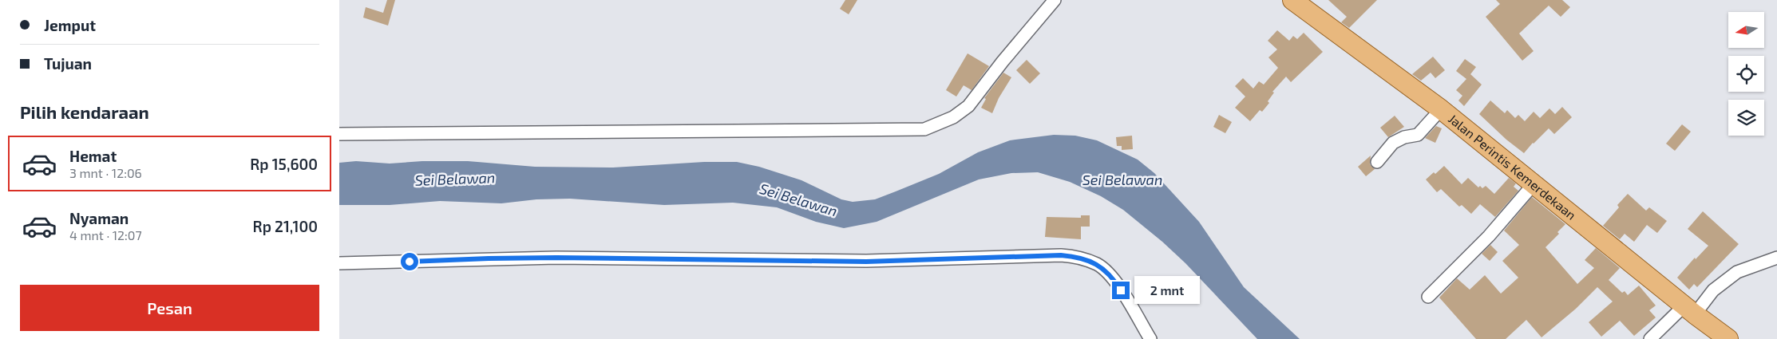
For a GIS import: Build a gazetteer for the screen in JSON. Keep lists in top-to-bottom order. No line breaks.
{"streets":{"main road":["Jalan Perintis Kemerdekaan"]},"water":["Sei Belawan"],"north":"left","page":{"banner":["Jemput","Tujuan"],"heading":"Pilih kendaraan","list":[{"name":"Hemat","note":"3 mnt · 12:06","value":"Rp 15,600"},{"name":"Nyaman","note":"4 mnt · 12:07","value":"Rp 21,100"}],"bubble":"2 mnt","buttons":"Pesan"}}
